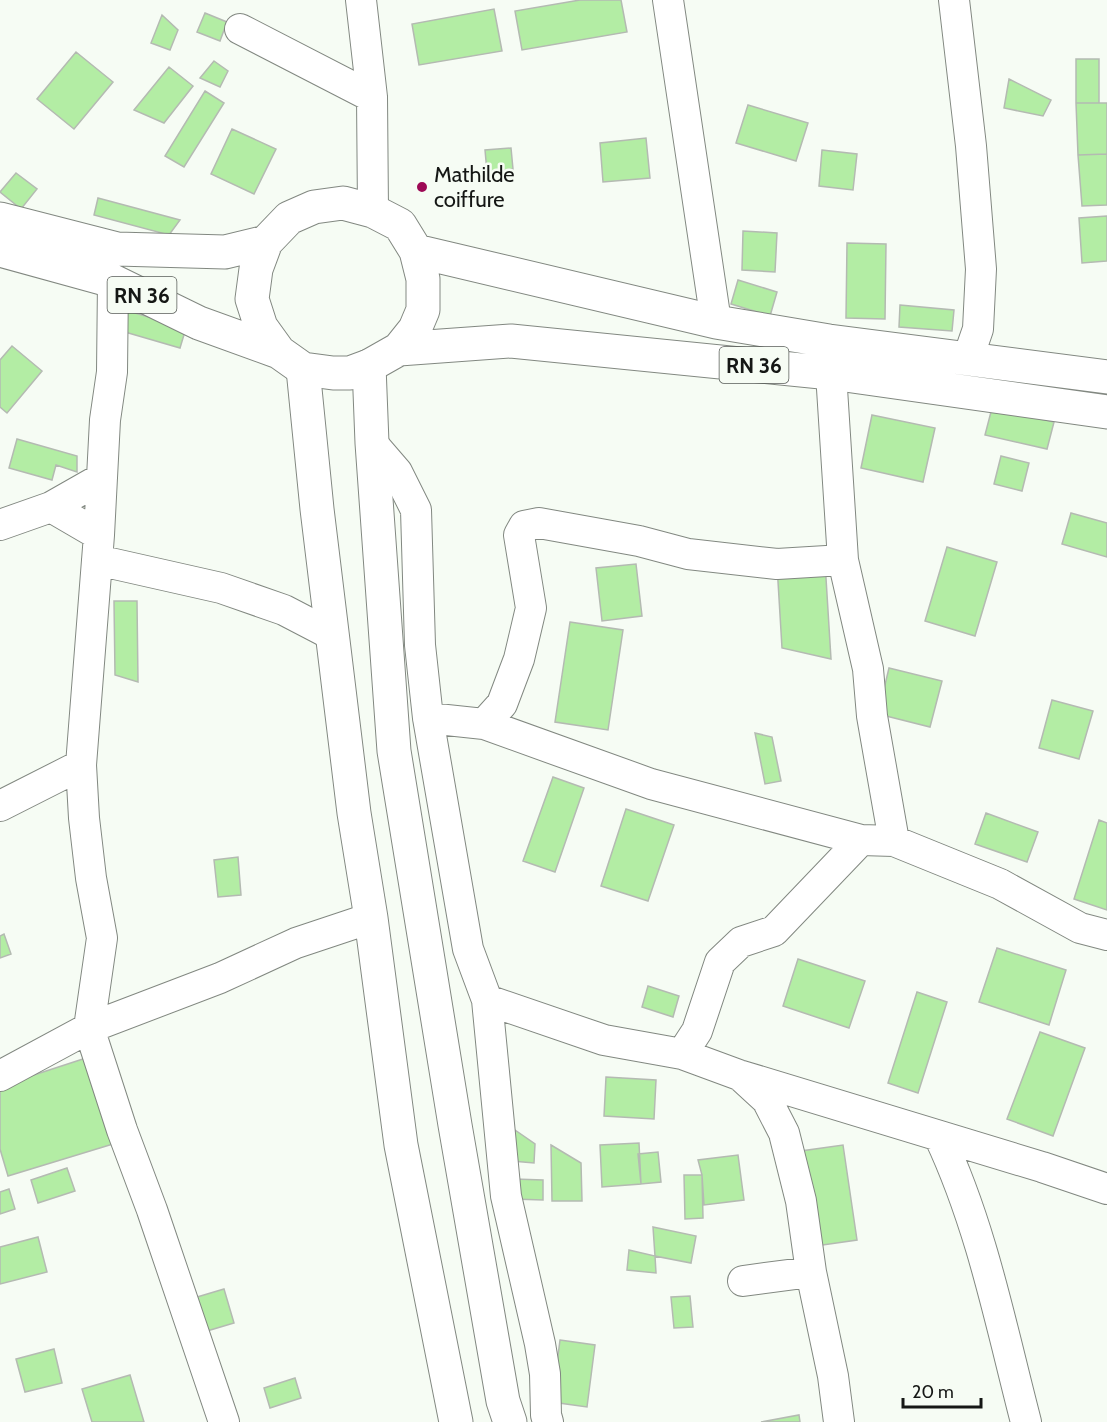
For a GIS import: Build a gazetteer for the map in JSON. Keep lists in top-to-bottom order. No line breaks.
{"streets":{"main road":["RN 36"]},"places":["Mathilde coiffure"],"scale_bar":"20 m"}
